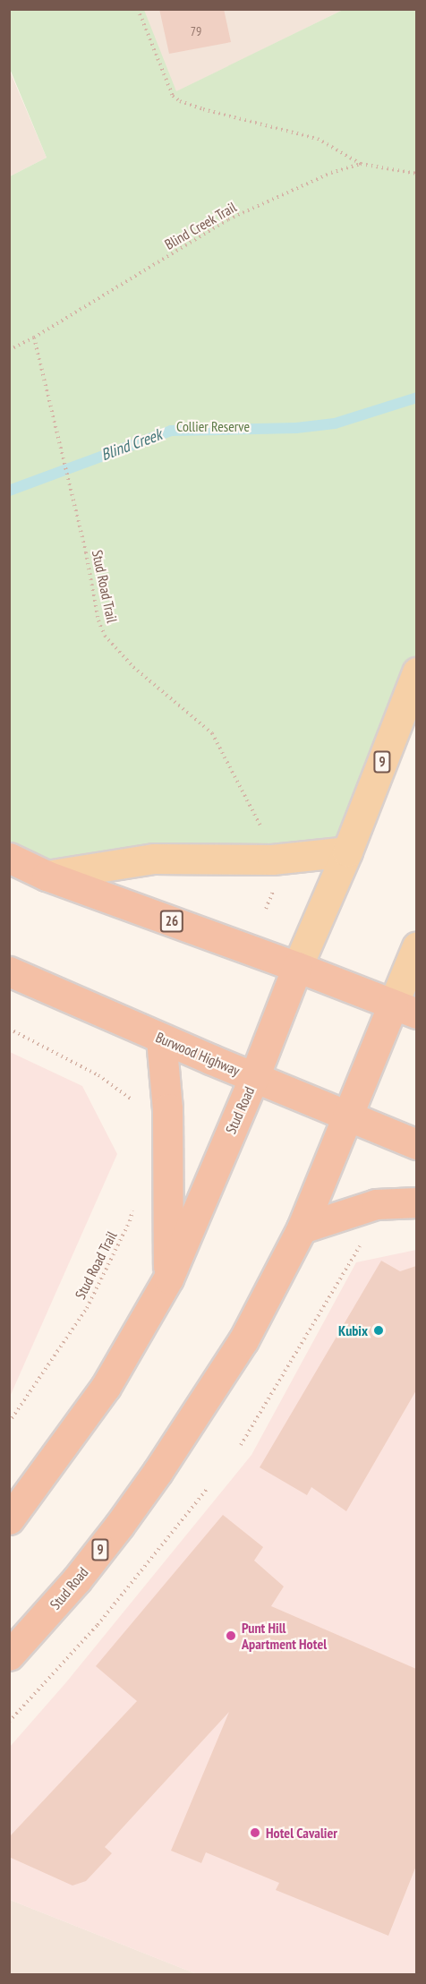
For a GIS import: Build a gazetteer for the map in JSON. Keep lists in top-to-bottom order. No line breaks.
{"streets":{"highway":["9","26","Burwood Highway","Stud Road"],"path":["Blind Creek Trail","Stud Road Trail"]},"crossings":[["Blind Creek Trail","Stud Road Trail"],["26","Stud Road"],["Burwood Highway","Stud Road"]],"water":["Blind Creek"],"parks":["Collier Reserve"],"places":["Kubix","Punt Hill Apartment Hotel","Hotel Cavalier"],"house_numbers":["79"]}
